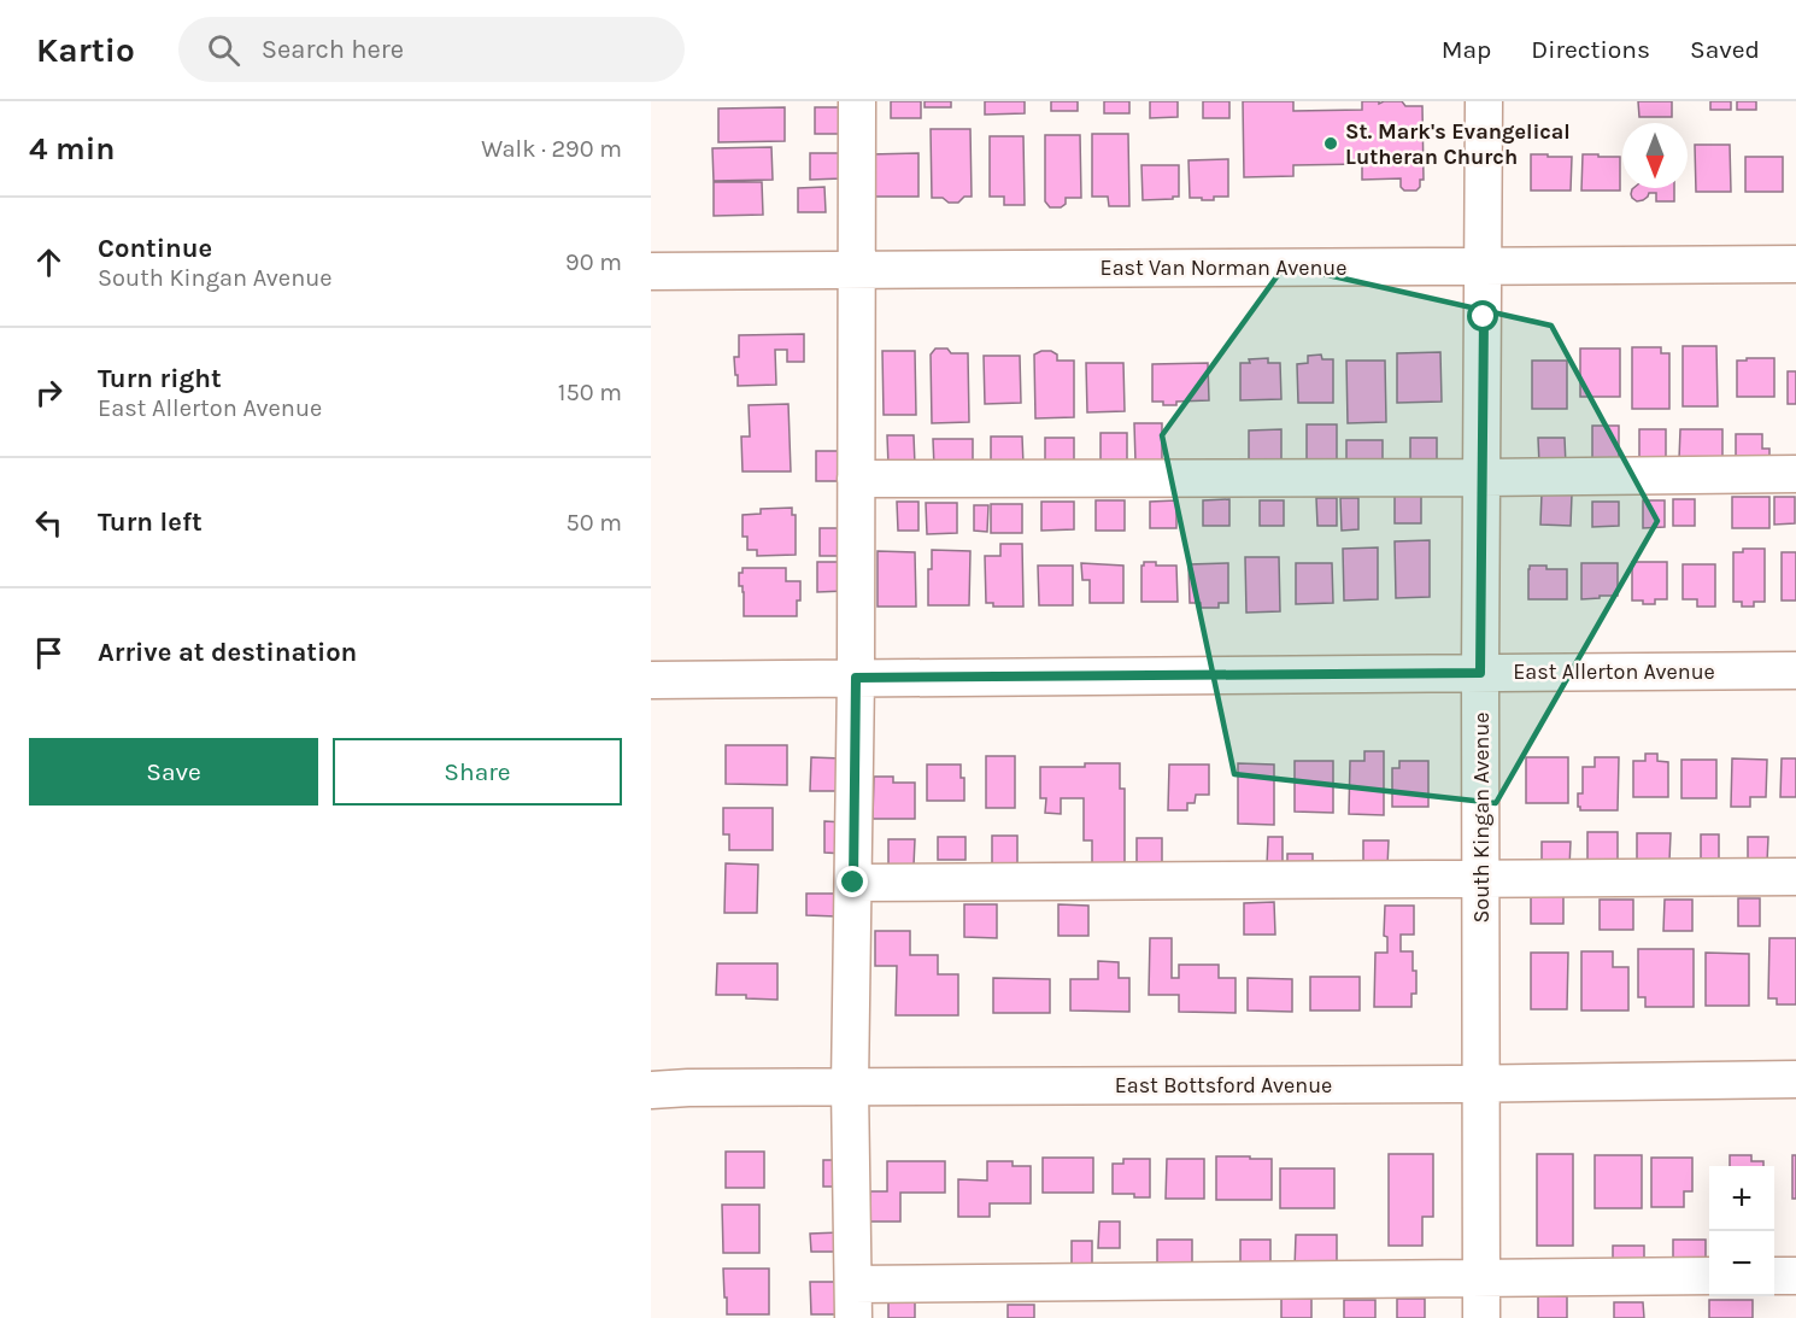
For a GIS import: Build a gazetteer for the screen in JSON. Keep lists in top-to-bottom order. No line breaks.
{"streets":{"street":["East Van Norman Avenue","East Allerton Avenue","South Kingan Avenue","East Bottsford Avenue"]},"crossings":[["East Van Norman Avenue","South Kingan Avenue"],["East Allerton Avenue","South Kingan Avenue"],["South Kingan Avenue","East Bottsford Avenue"]],"places":["St. Mark's Evangelical Lutheran Church"],"north":"bottom","page":{"header":"Kartio","search":"Search here","nav":["Map","Directions","Saved"],"heading":["4 min","Walk · 290 m"],"list":[["Continue","South Kingan Avenue","90 m"],["Turn right","East Allerton Avenue","150 m"],["Turn left","50 m"],"Arrive at destination"],"buttons":["Save","Share"],"map_buttons":["+","−"]}}
